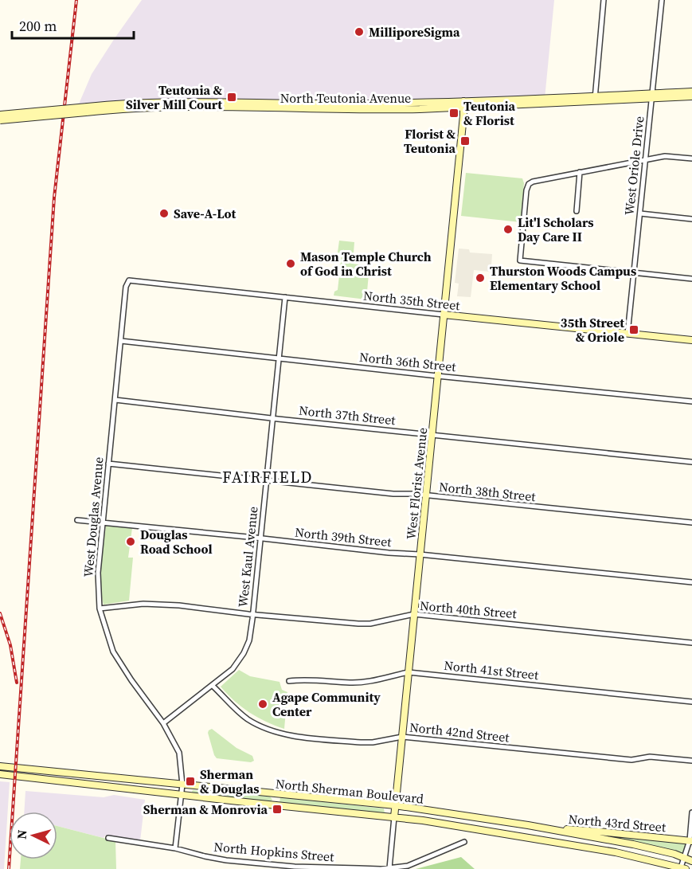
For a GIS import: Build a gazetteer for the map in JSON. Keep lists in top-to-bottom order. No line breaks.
{"streets":{"main road":["North Teutonia Avenue","North 35th Street","West Florist Avenue","North Sherman Boulevard","North 43rd Street"],"street":["West Oriole Drive","North 36th Street","North 37th Street","North 38th Street","West Douglas Avenue","North 39th Street","West Kaul Avenue","North 40th Street","North 41st Street","North 42nd Street","North Hopkins Street"]},"crossings":[["North Teutonia Avenue","West Oriole Drive"],["North Teutonia Avenue","West Florist Avenue"],["West Oriole Drive","North 35th Street"],["North 35th Street","West Florist Avenue"],["North 35th Street","West Douglas Avenue"],["North 35th Street","West Kaul Avenue"],["North 36th Street","West Florist Avenue"],["North 36th Street","West Douglas Avenue"],["North 36th Street","West Kaul Avenue"],["North 37th Street","West Florist Avenue"],["North 37th Street","West Douglas Avenue"],["North 37th Street","West Kaul Avenue"],["West Florist Avenue","North 38th Street"],["West Florist Avenue","North 39th Street"],["West Florist Avenue","North 40th Street"],["West Florist Avenue","North 41st Street"],["West Florist Avenue","North 42nd Street"],["West Florist Avenue","North Sherman Boulevard"],["West Florist Avenue","North Hopkins Street"],["North 38th Street","West Douglas Avenue"],["North 38th Street","West Kaul Avenue"],["West Douglas Avenue","North 39th Street"],["West Douglas Avenue","West Kaul Avenue"],["West Douglas Avenue","North 40th Street"],["West Douglas Avenue","North Sherman Boulevard"],["West Douglas Avenue","North Hopkins Street"],["North 39th Street","West Kaul Avenue"],["West Kaul Avenue","North 40th Street"],["West Kaul Avenue","North 42nd Street"],["North Sherman Boulevard","North 43rd Street"]],"districts":["FAIRFIELD"],"places":{"other":["MilliporeSigma","Save-A-Lot","Lit'l Scholars Day Care II","Mason Temple Church of God in Christ","Thurston Woods Campus Elementary School","Douglas Road School","Agape Community Center"],"transit":["Teutonia & Silver Mill Court","Teutonia & Florist","Florist & Teutonia","35th Street & Oriole","Sherman & Douglas","Sherman & Monrovia"]},"scale_bar":"200 m","north":"left"}
